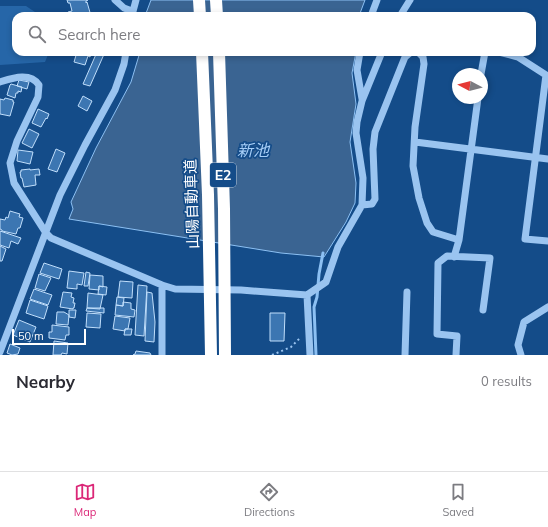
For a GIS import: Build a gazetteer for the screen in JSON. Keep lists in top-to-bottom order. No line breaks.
{"streets":{"highway":["E2","山陽自動車道"]},"water":["新池"],"scale_bar":"50 m","north":"left","page":{"search":"Search here","scale":"50 m","heading":["Nearby","0 results"],"nav":["Map","Directions","Saved"]}}
